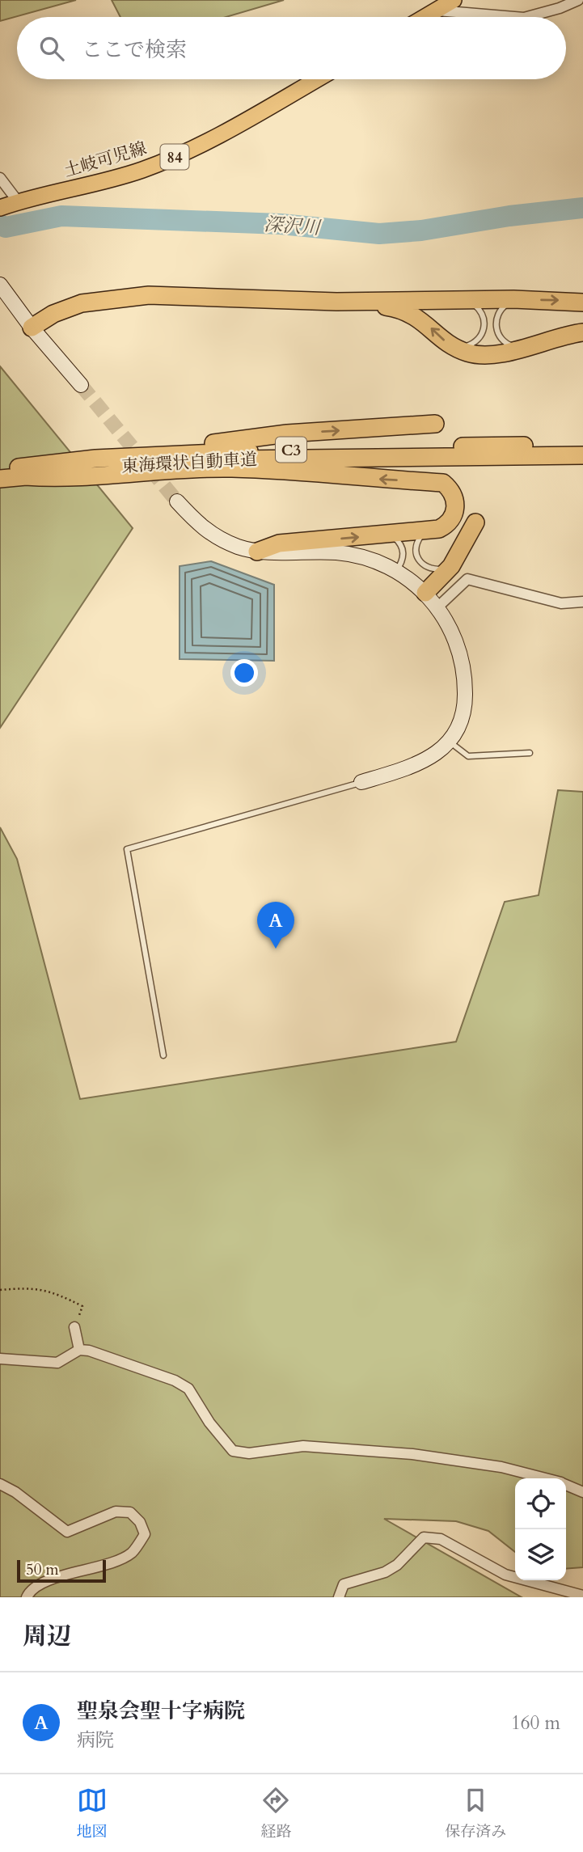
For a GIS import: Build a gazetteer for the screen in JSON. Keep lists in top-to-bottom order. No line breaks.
{"streets":{"highway":["C3","東海環状自動車道"],"main road":["84","土岐可児線"]},"water":["深沢川"],"scale_bar":"50 m","page":{"search":"ここで検索","pins":"A","scale":"50 m","heading":"周辺","list":[{"mark":"A","name":"聖泉会聖十字病院","note":"病院","value":"160 m"}],"nav":["地図","経路","保存済み"]}}
